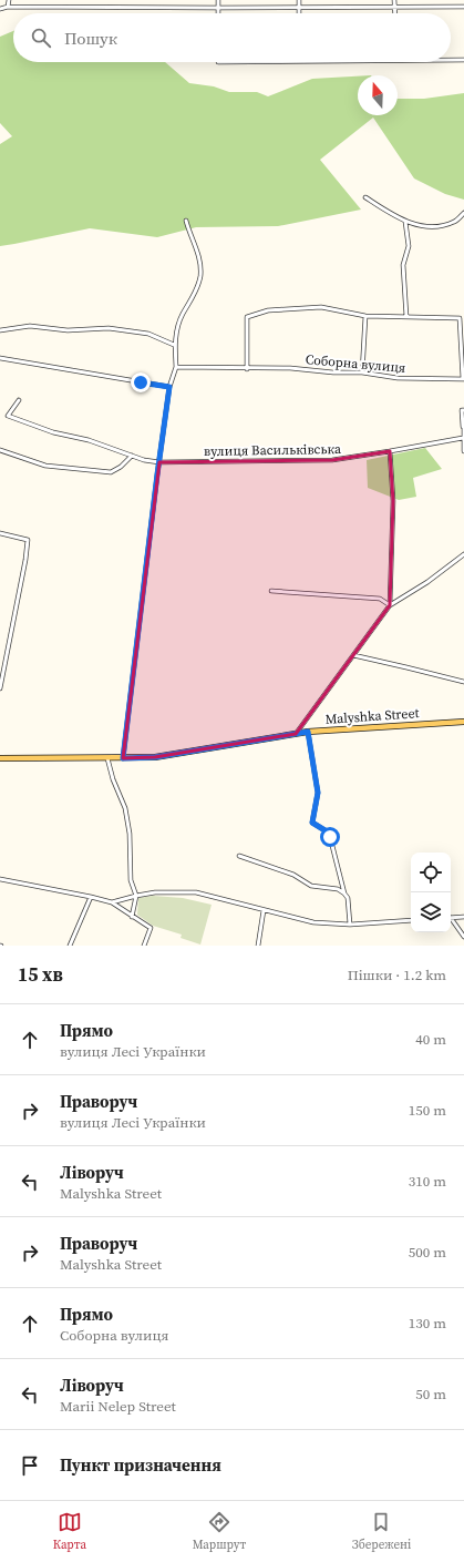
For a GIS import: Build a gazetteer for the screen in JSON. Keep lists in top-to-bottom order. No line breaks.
{"streets":{"main road":["Malyshka Street"],"street":["Соборна вулиця","вулиця Васильківська"]},"north":"top","page":{"search":"Пошук","heading":["15 хв","Пішки · 1.2 km"],"list":[["Прямо","вулиця Лесі Українки","40 m"],["Праворуч","вулиця Лесі Українки","150 m"],["Ліворуч","Malyshka Street","310 m"],["Праворуч","Malyshka Street","500 m"],["Прямо","Соборна вулиця","130 m"],["Ліворуч","Marii Nelep Street","50 m"],"Пункт призначення"],"nav":["Карта","Маршрут","Збережені"]}}
